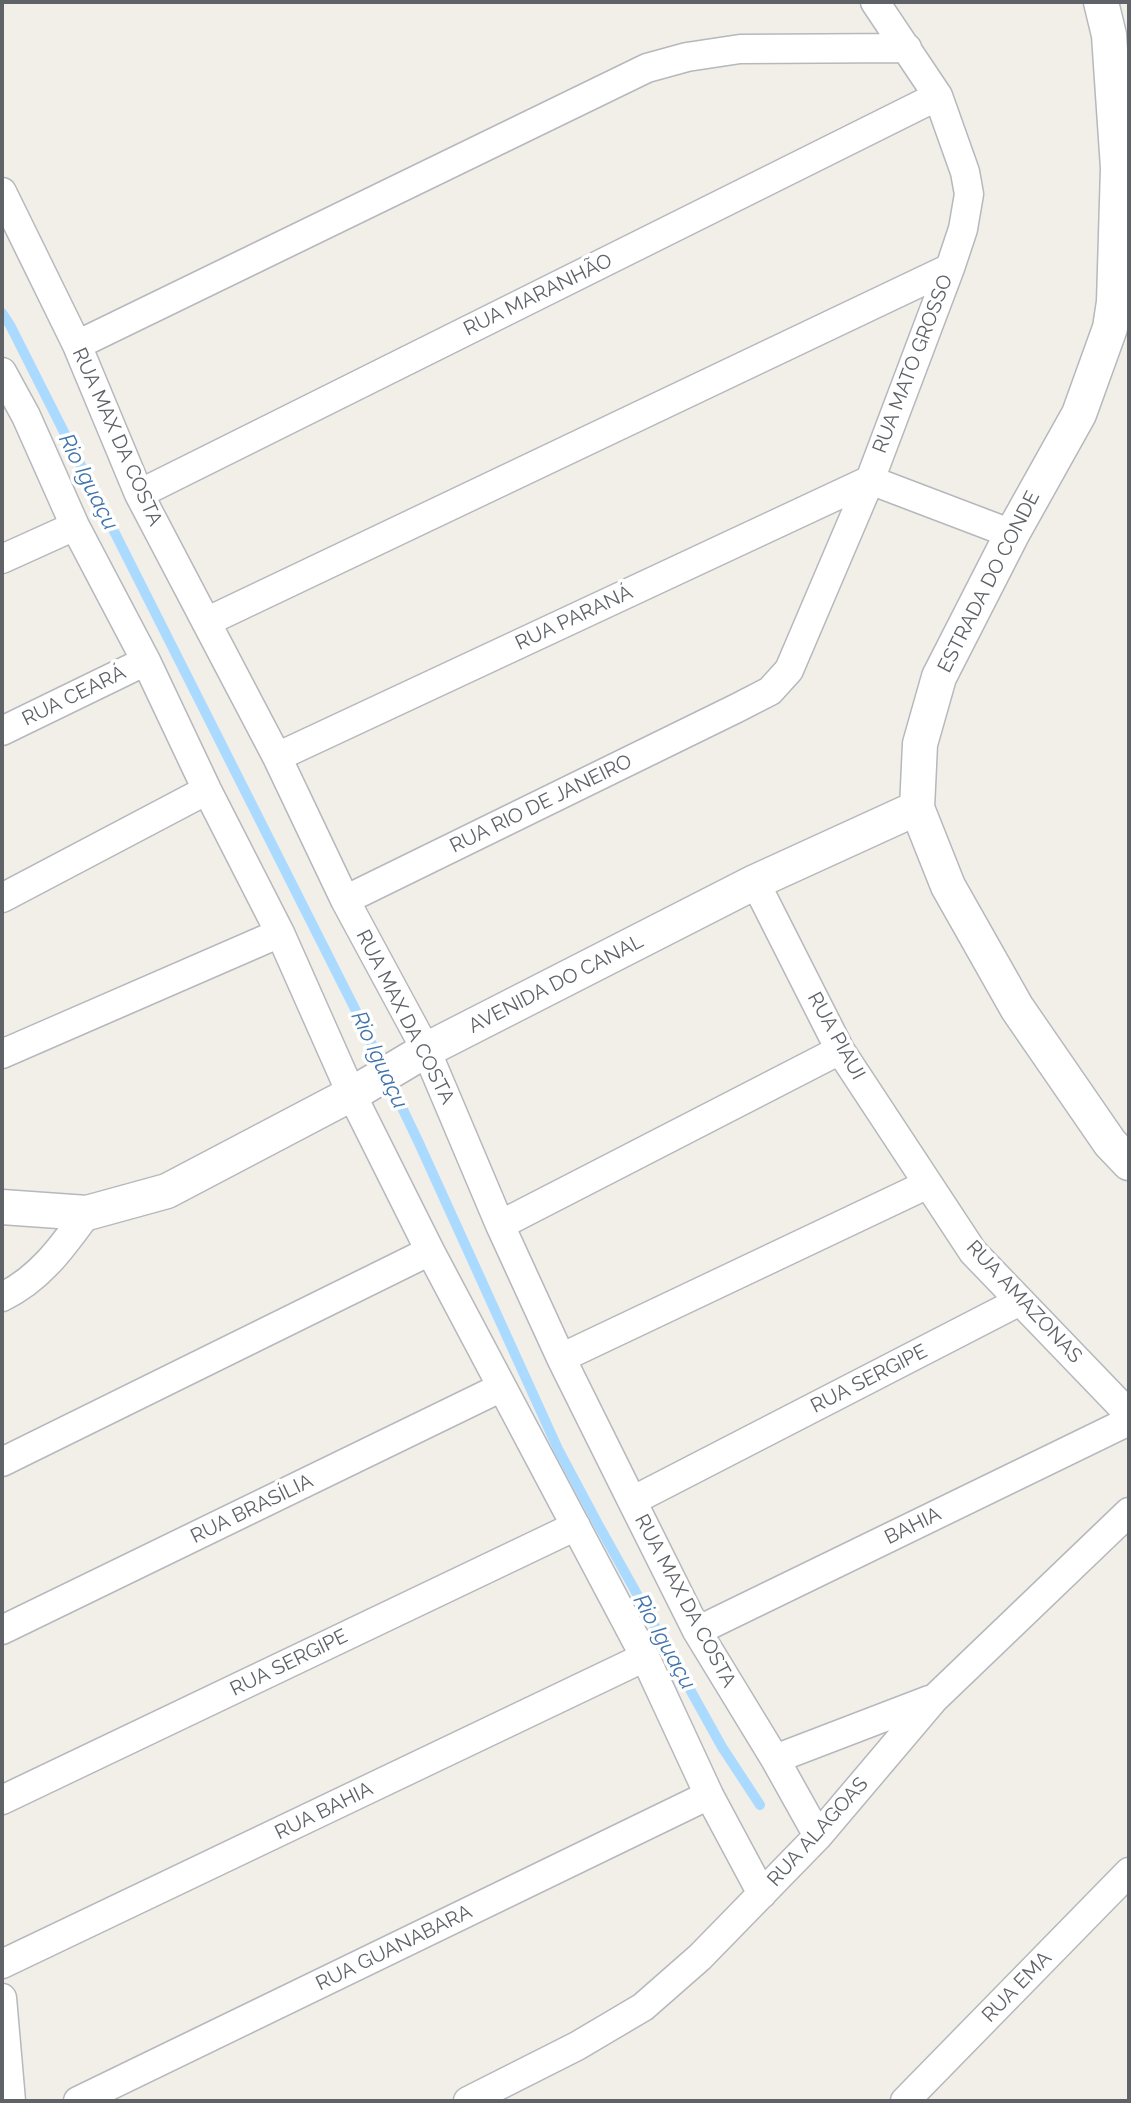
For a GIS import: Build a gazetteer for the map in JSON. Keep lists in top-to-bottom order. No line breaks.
{"streets":{"street":["RUA MARANHÃO","RUA MATO GROSSO","RUA MAX DA COSTA","ESTRADA DO CONDE","RUA PARANÁ","RUA CEARÁ","RUA RIO DE JANEIRO","AVENIDA DO CANAL","RUA PIAUI","RUA AMAZONAS","RUA SERGIPE","RUA BRASÍLIA","BAHIA","RUA BAHIA","RUA ALAGOAS","RUA GUANABARA","RUA EMA"]},"crossings":[["RUA MARANHÃO","RUA MATO GROSSO"],["RUA MARANHÃO","RUA MAX DA COSTA"],["RUA MATO GROSSO","RUA PARANÁ"],["RUA MATO GROSSO","RUA RIO DE JANEIRO"],["RUA MAX DA COSTA","RUA PARANÁ"],["RUA MAX DA COSTA","RUA RIO DE JANEIRO"],["RUA MAX DA COSTA","AVENIDA DO CANAL"],["RUA MAX DA COSTA","RUA SERGIPE"],["RUA MAX DA COSTA","BAHIA"],["RUA MAX DA COSTA","RUA ALAGOAS"],["ESTRADA DO CONDE","AVENIDA DO CANAL"],["AVENIDA DO CANAL","RUA PIAUI"],["RUA PIAUI","RUA AMAZONAS"],["RUA AMAZONAS","RUA SERGIPE"]],"water":["Rio Iguaçu"]}
